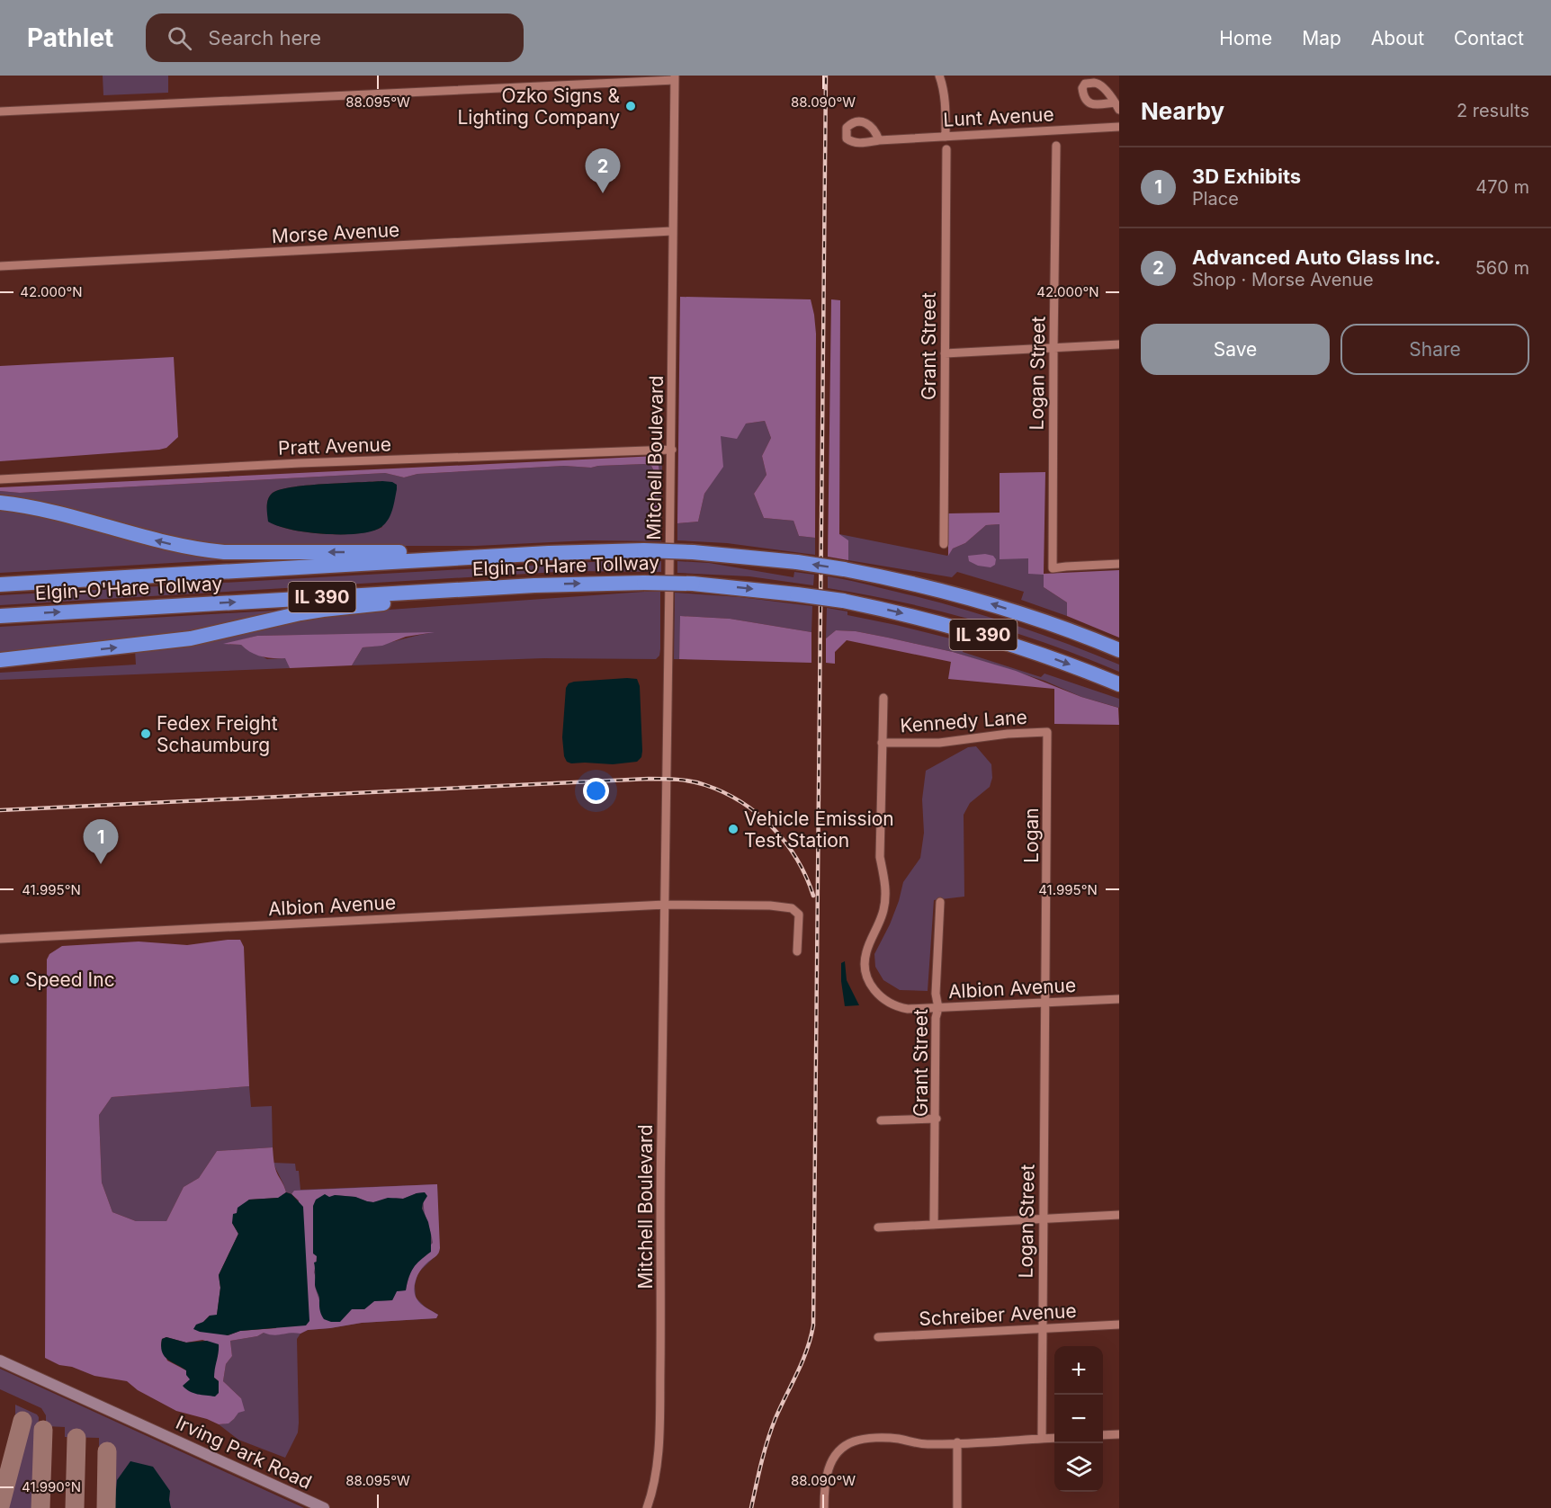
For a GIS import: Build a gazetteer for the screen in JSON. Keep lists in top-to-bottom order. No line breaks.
{"streets":{"highway":["Elgin-O'Hare Tollway","IL 390"],"main road":["Irving Park Road"],"street":["Lunt Avenue","Morse Avenue","Grant Street","Logan Street","Pratt Avenue","Mitchell Boulevard","Kennedy Lane","Logan","Albion Avenue","Schreiber Avenue"]},"crossings":[["Morse Avenue","Mitchell Boulevard"],["Grant Street","Albion Avenue"],["Logan Street","Logan"],["Logan Street","Albion Avenue"],["Logan Street","Schreiber Avenue"],["Pratt Avenue","Mitchell Boulevard"],["Mitchell Boulevard","Albion Avenue"],["Kennedy Lane","Logan"],["Kennedy Lane","Albion Avenue"],["Logan","Albion Avenue"]],"places":["Ozko Signs & Lighting Company","Fedex Freight Schaumburg","Vehicle Emission Test Station","Speed Inc"],"page":{"header":"Pathlet","search":"Search here","nav":["Home","Map","About","Contact"],"heading":["Nearby","2 results"],"list":[{"mark":"1","name":"3D Exhibits","note":"Place","value":"470 m"},{"mark":"2","name":"Advanced Auto Glass Inc.","note":"Shop · Morse Avenue","value":"560 m"}],"pins":["2","1"],"buttons":["Save","Share"],"map_buttons":["+","−"]},"coordinates":["88.095°W","88.090°W","42.000°N","41.995°N","41.990°N"]}
